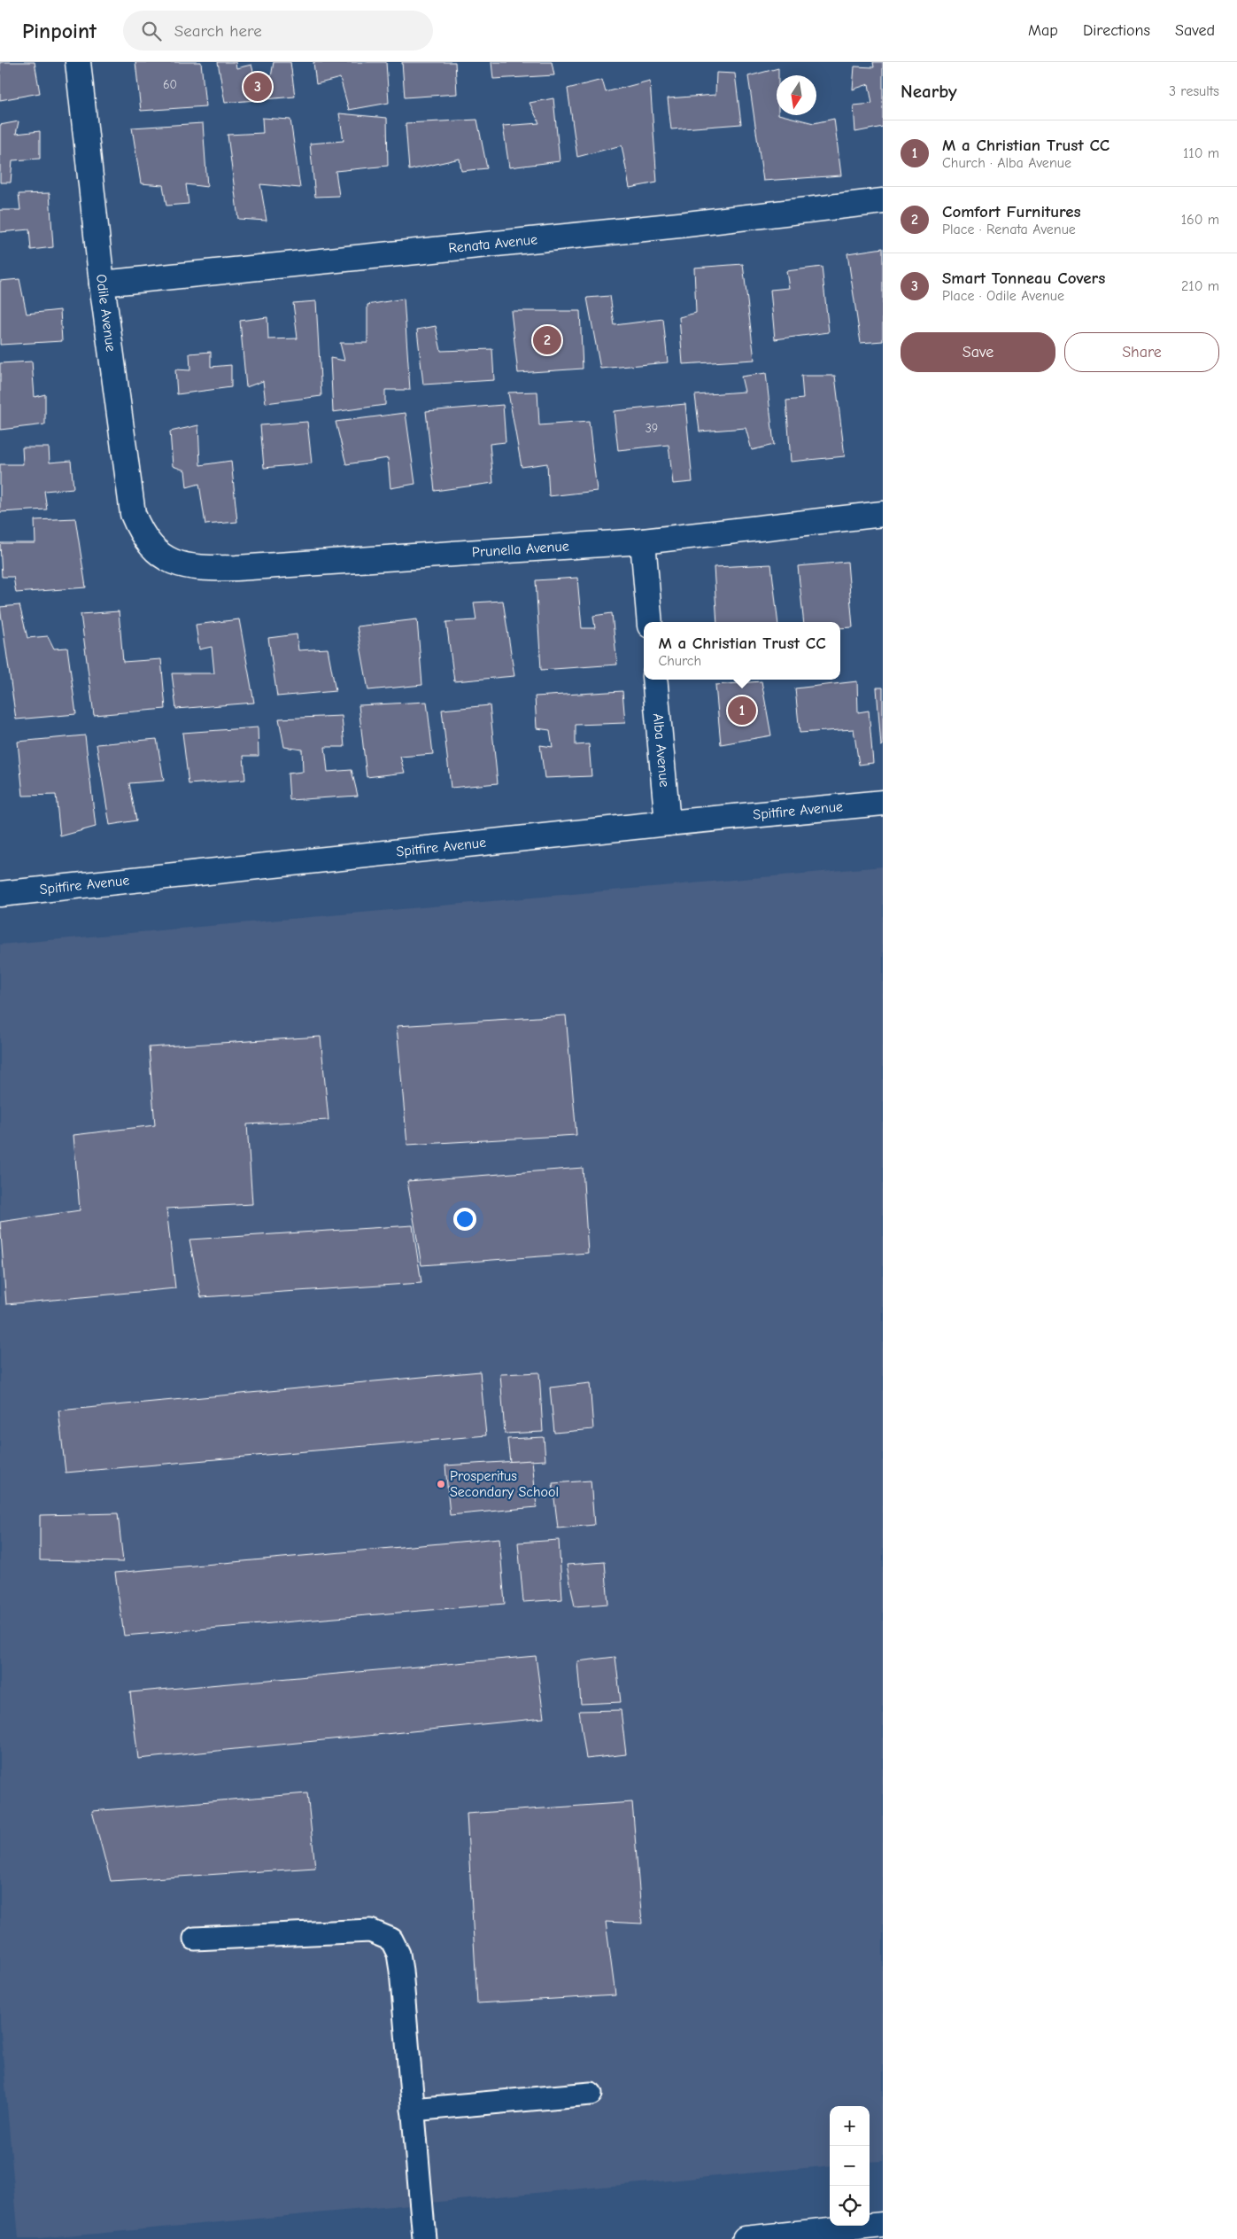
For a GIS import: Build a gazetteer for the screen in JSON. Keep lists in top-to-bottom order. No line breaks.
{"streets":{"street":["Renata Avenue","Odile Avenue","Prunella Avenue","Alba Avenue","Spitfire Avenue"]},"crossings":[["Renata Avenue","Odile Avenue"],["Odile Avenue","Prunella Avenue"],["Alba Avenue","Spitfire Avenue"]],"places":["Prosperitus Secondary School"],"house_numbers":["60","39"],"north":"bottom","page":{"header":"Pinpoint","search":"Search here","nav":["Map","Directions","Saved"],"heading":["Nearby","3 results"],"pins":["3","2","1"],"list":[{"mark":"1","name":"M a Christian Trust CC","note":"Church · Alba Avenue","value":"110 m"},{"mark":"2","name":"Comfort Furnitures","note":"Place · Renata Avenue","value":"160 m"},{"mark":"3","name":"Smart Tonneau Covers","note":"Place · Odile Avenue","value":"210 m"}],"buttons":["Save","Share"],"popup":["M a Christian Trust CC","Church"],"map_buttons":["+","−"]}}
